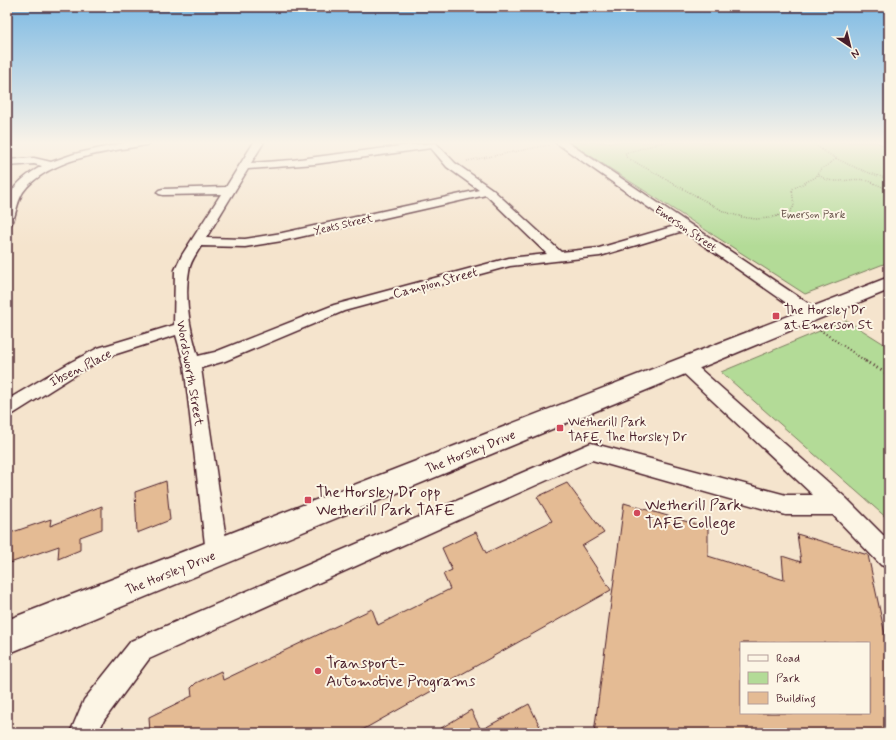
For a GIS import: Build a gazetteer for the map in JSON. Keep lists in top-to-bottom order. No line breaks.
{"streets":{"main road":["The Horsley Drive"],"street":["Yeats Street","Emerson Street","Campion Street","Ibsen Place","Wordsworth Street"]},"crossings":[["Yeats Street","Wordsworth Street"],["Emerson Street","Campion Street"],["Emerson Street","The Horsley Drive"],["Campion Street","Wordsworth Street"],["Ibsen Place","Wordsworth Street"],["Wordsworth Street","The Horsley Drive"]],"parks":["Emerson Park"],"places":{"transit":["The Horsley Dr at Emerson St","Wetherill Park TAFE, The Horsley Dr","The Horsley Dr opp Wetherill Park TAFE"],"other":["Wetherill Park TAFE College","Transport- Automotive Programs"]},"legend":["Road","Park","Building"],"north":"bottom right"}
